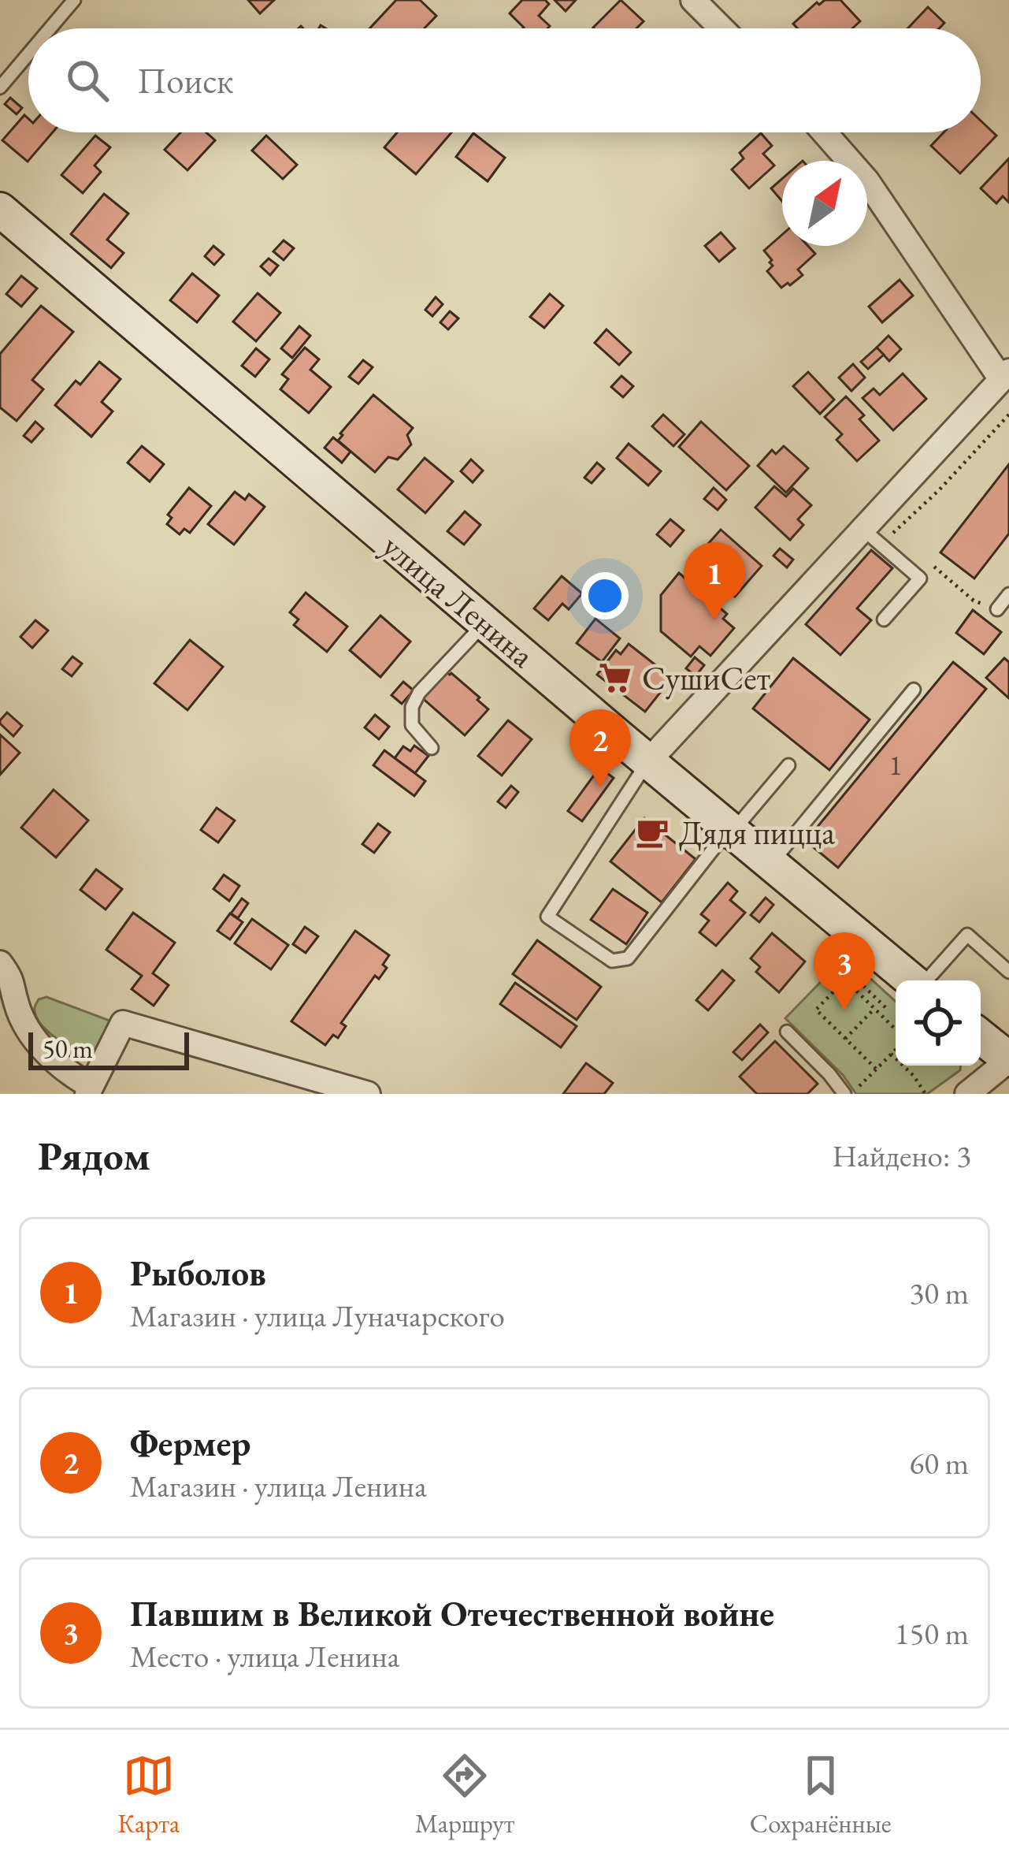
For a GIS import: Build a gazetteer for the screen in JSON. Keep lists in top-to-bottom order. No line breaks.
{"streets":{"main road":["улица Ленина"]},"places":{"supermarket":["СушиСет"],"cafe":["Дядя пицца"]},"house_numbers":["1"],"scale_bar":"50 m","north":"top right","page":{"search":"Поиск","pins":["1","2","3"],"scale":"50 m","heading":["Рядом","Найдено: 3"],"list":[{"mark":"1","name":"Рыболов","note":"Магазин · улица Луначарского","value":"30 m"},{"mark":"2","name":"Фермер","note":"Магазин · улица Ленина","value":"60 m"},{"mark":"3","name":"Павшим в Великой Отечественной войне","note":"Место · улица Ленина","value":"150 m"}],"nav":["Карта","Маршрут","Сохранённые"]}}
